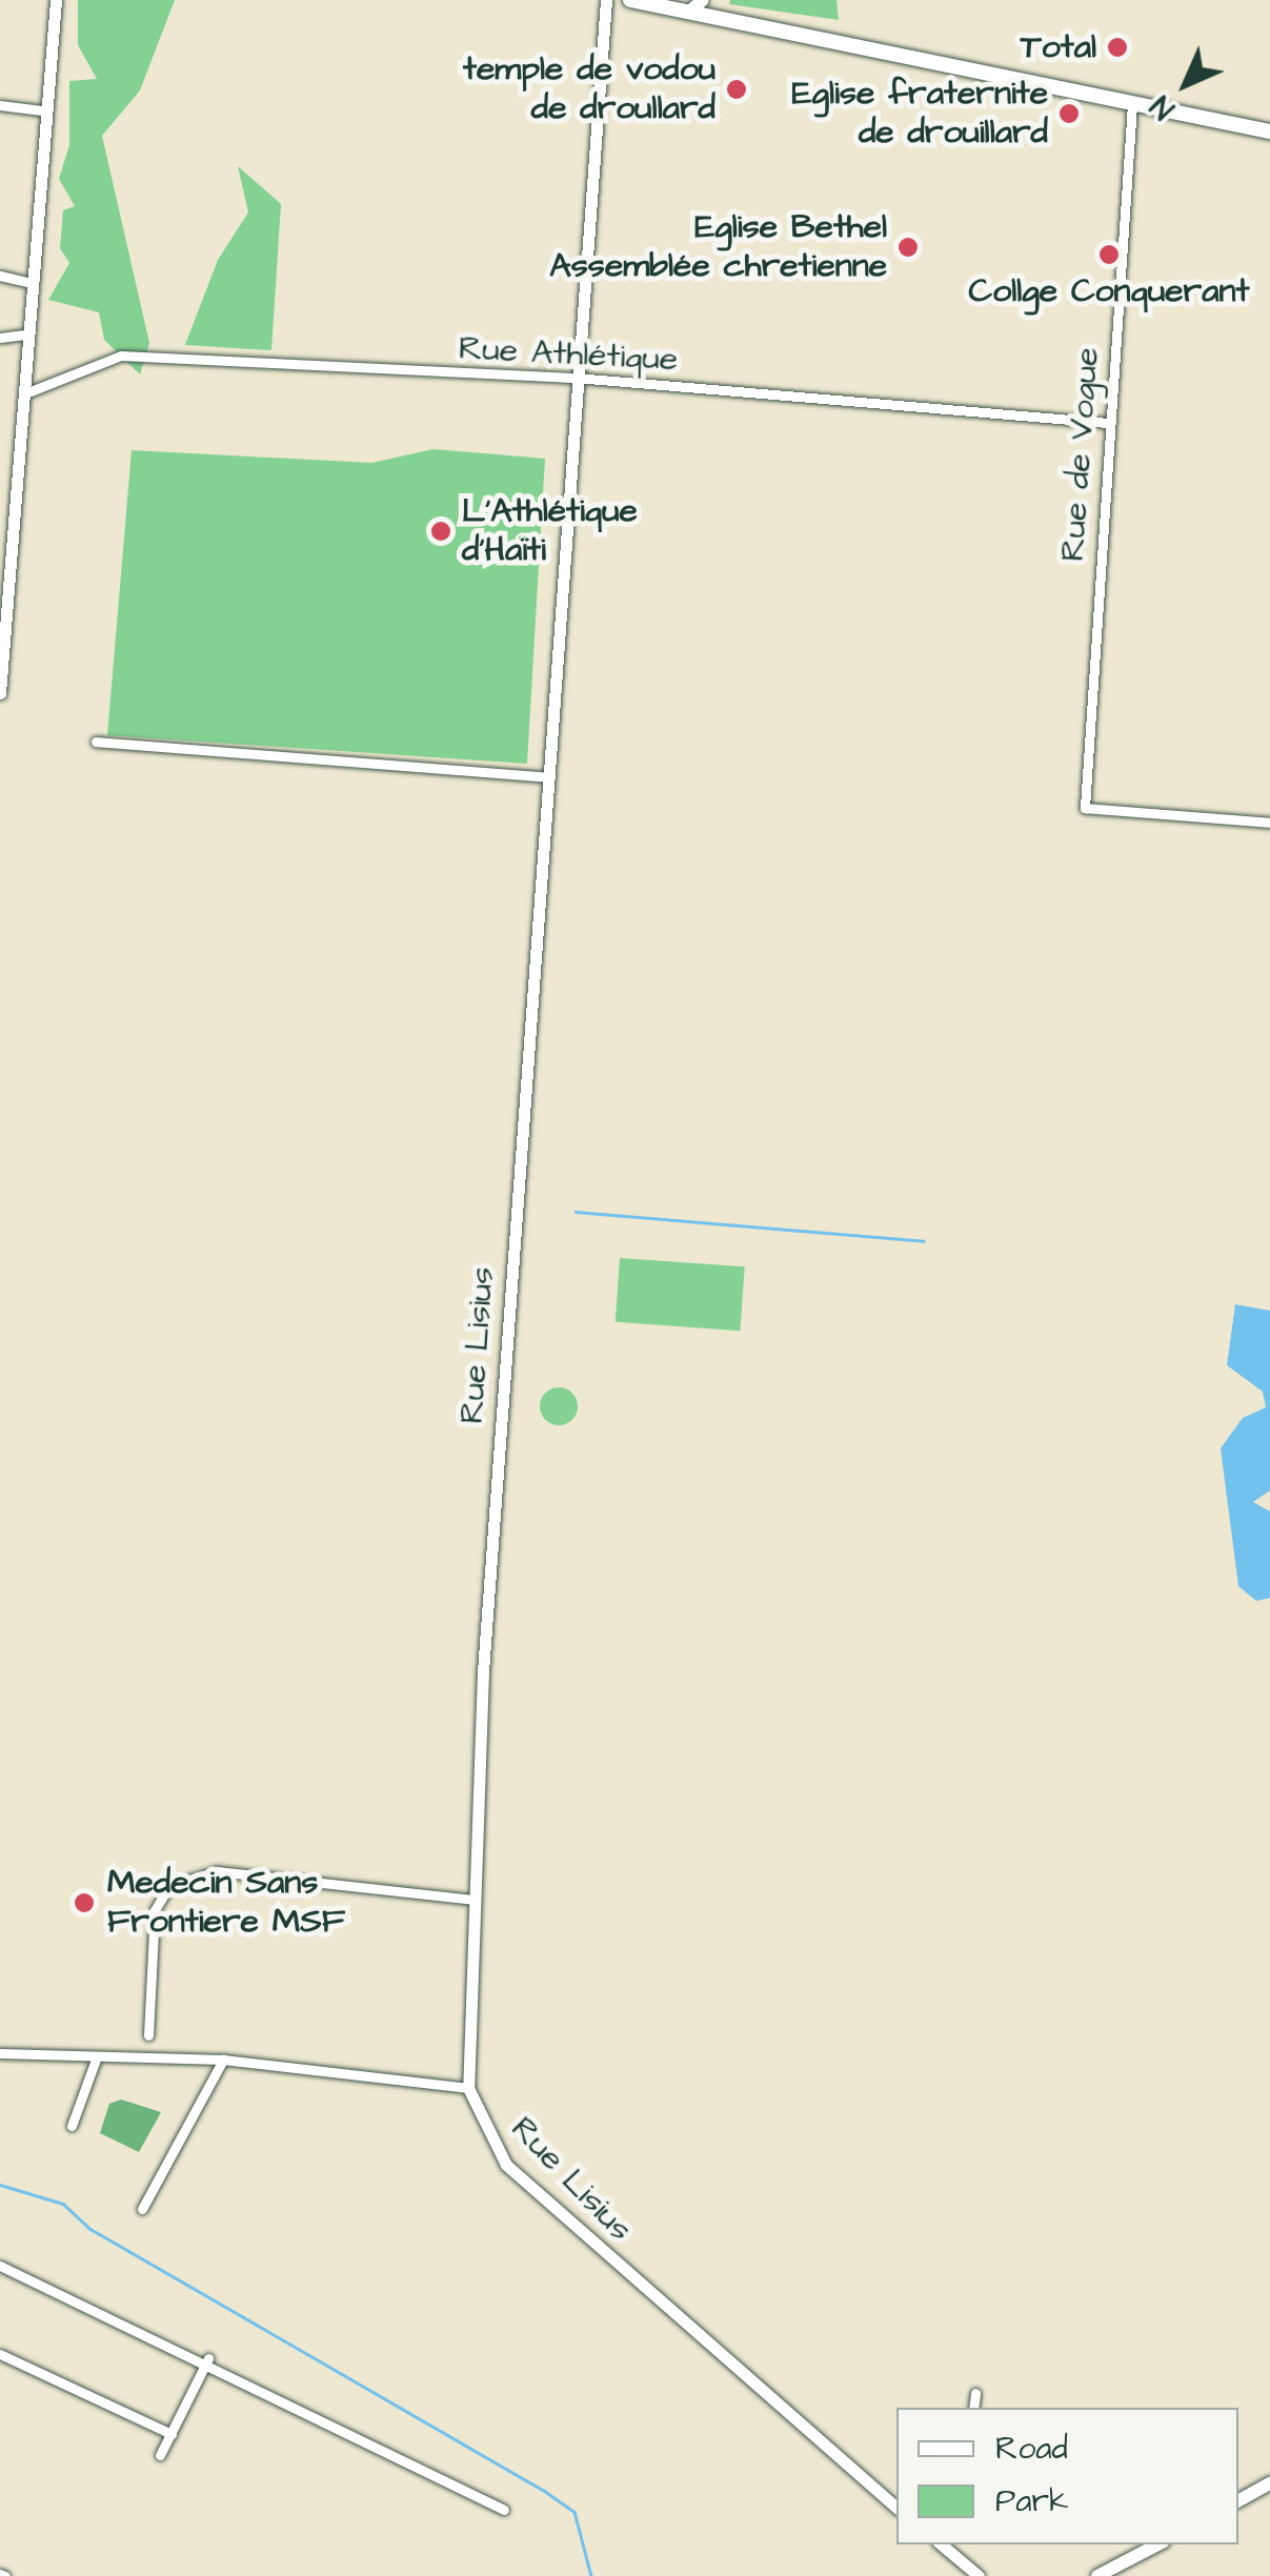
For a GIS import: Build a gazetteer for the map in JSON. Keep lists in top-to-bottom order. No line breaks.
{"streets":{"street":["Rue Athlétique","Rue de Vogue","Rue Lisius"]},"crossings":[["Rue Athlétique","Rue de Vogue"],["Rue Athlétique","Rue Lisius"]],"places":["Total","temple de vodou de droullard","Eglise fraternite de drouillard","Eglise Bethel Assemblée chretienne","Collge Conquerant","L'Athlétique d'Haïti","Medecin Sans Frontiere MSF"],"legend":["Road","Park"],"north":"bottom left"}
